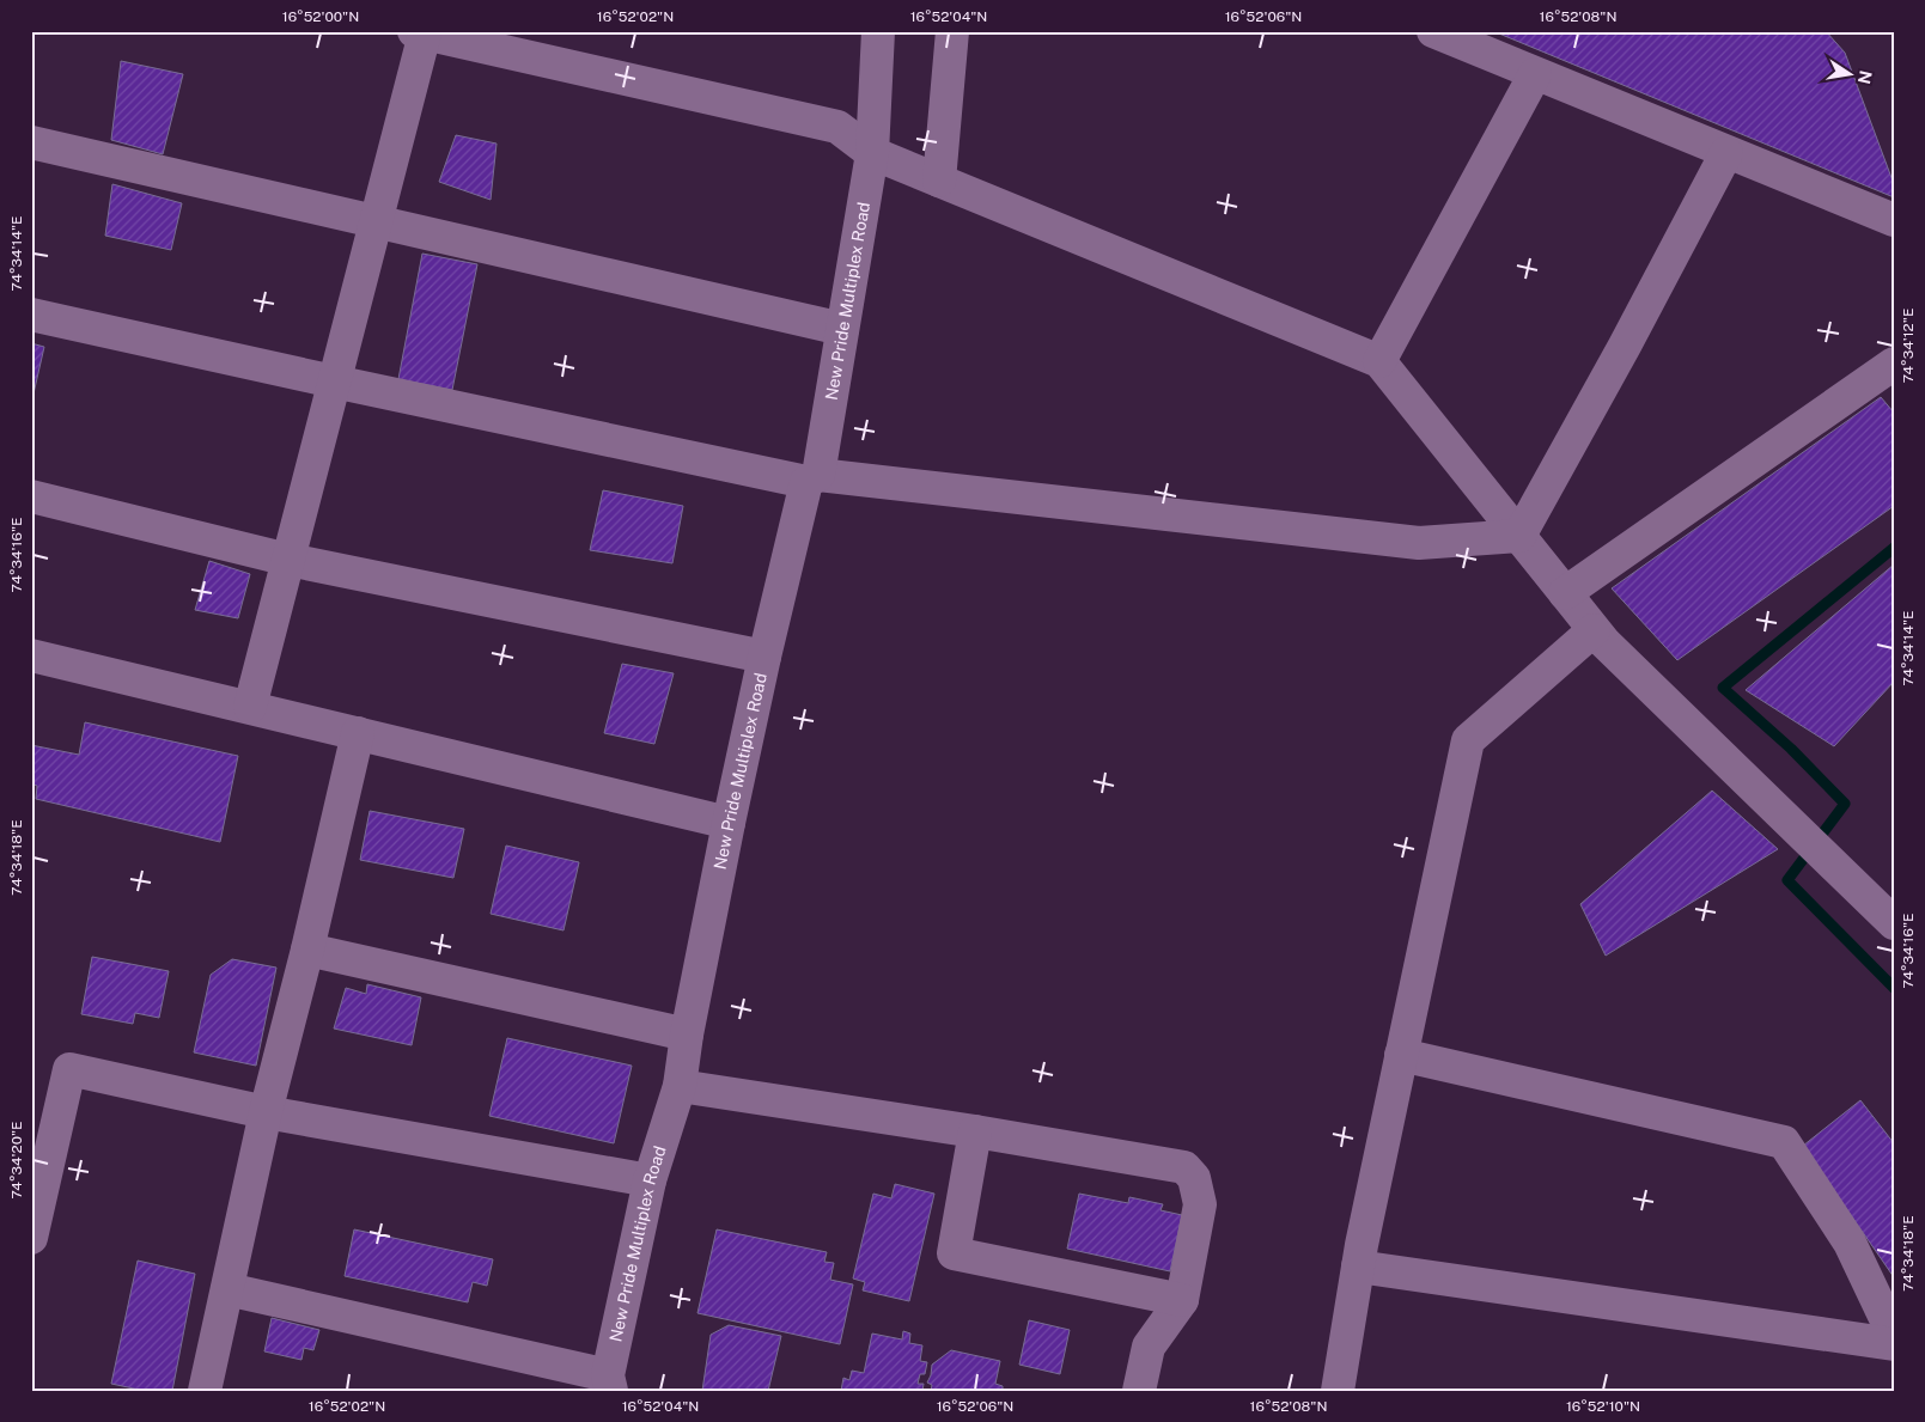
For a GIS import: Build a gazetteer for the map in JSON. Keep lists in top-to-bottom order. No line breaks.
{"streets":{"street":["New Pride Multiplex Road"]},"north":"right","coordinates":["16°52'00\"N","16°52'02\"N","16°52'04\"N","16°52'06\"N","16°52'08\"N","74°34'14\"E","74°34'12\"E","74°34'16\"E","74°34'18\"E","74°34'20\"E","16°52'10\"N"]}
